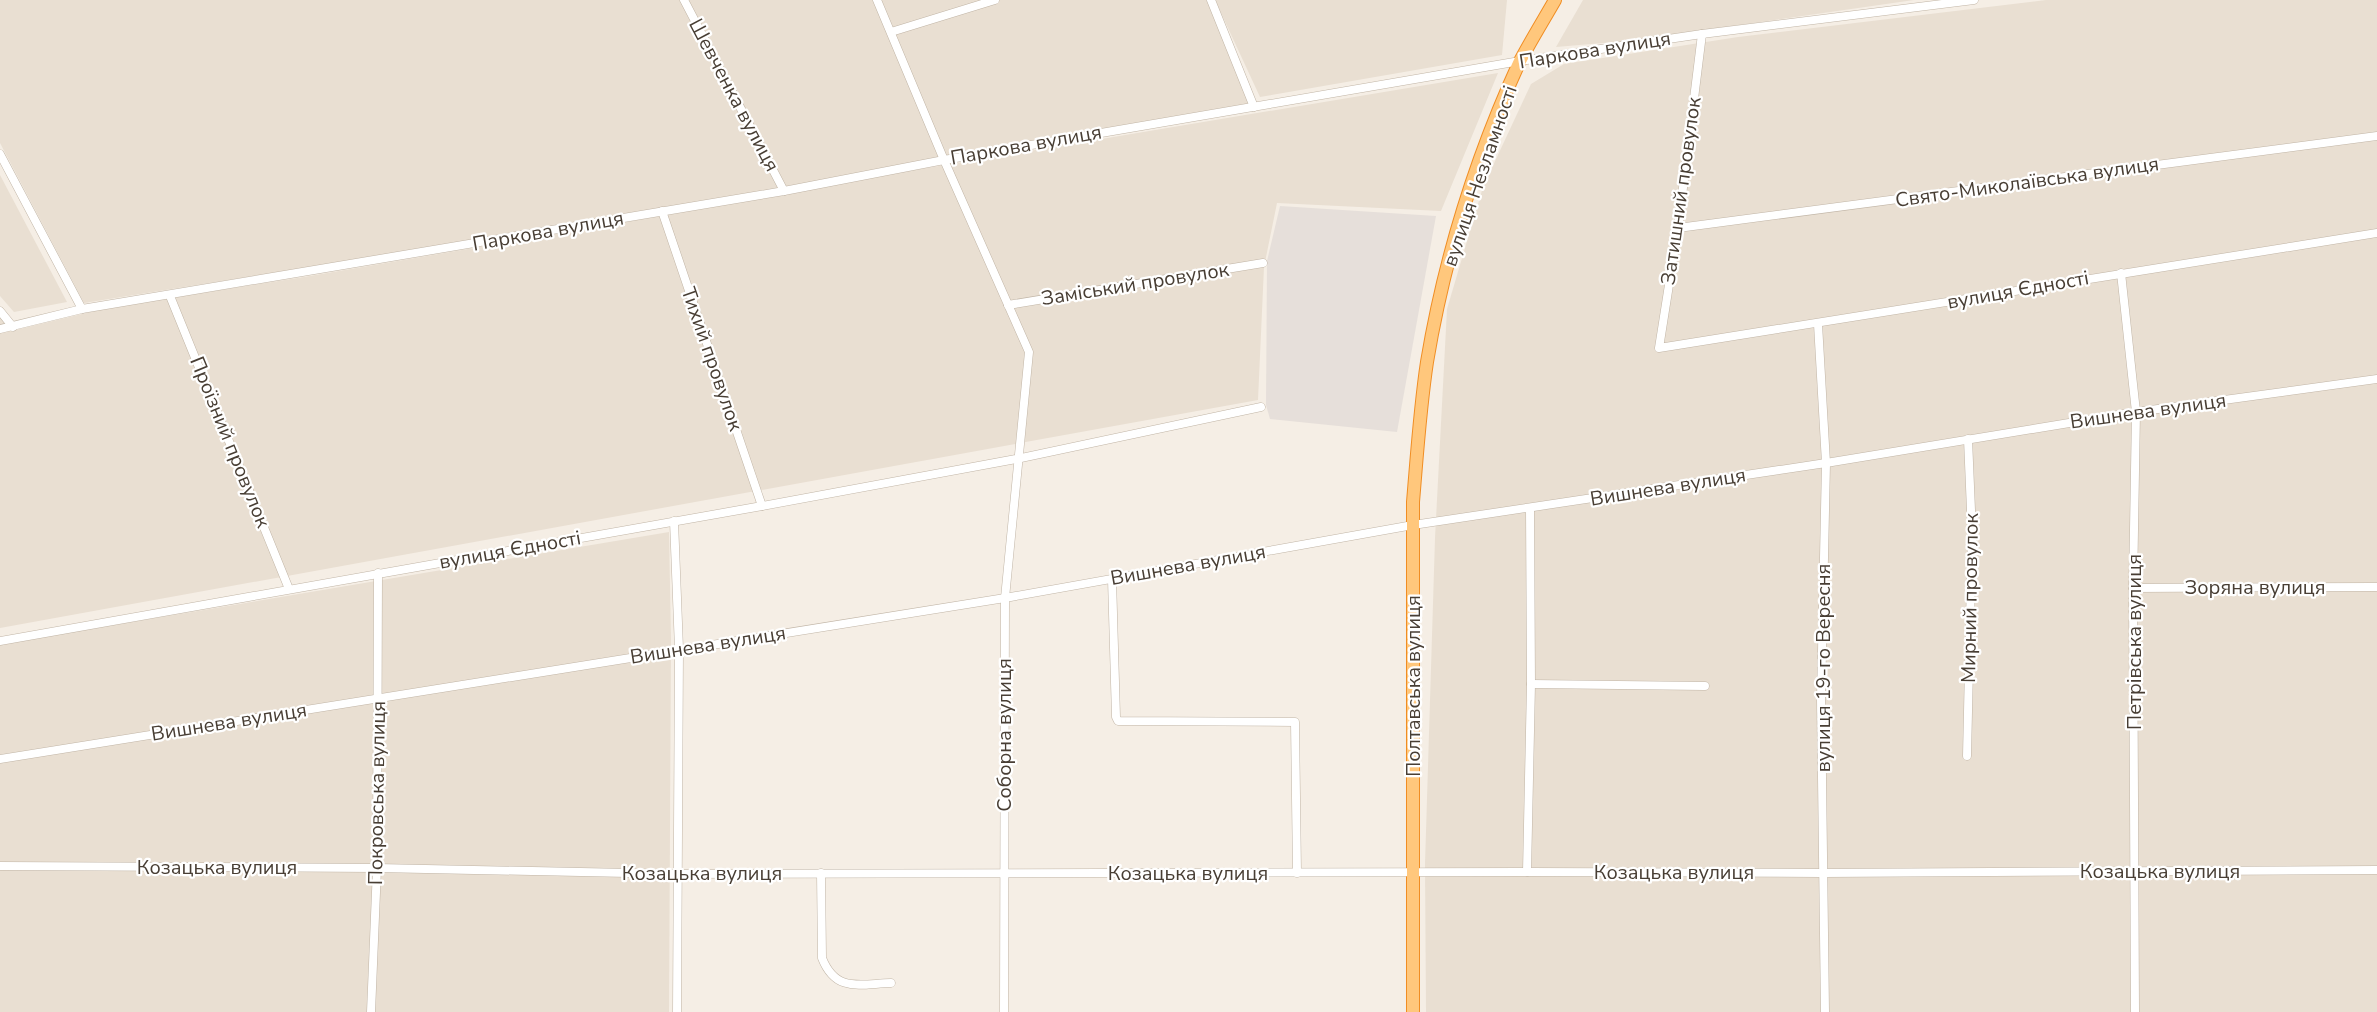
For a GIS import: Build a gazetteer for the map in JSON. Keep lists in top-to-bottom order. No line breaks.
{"streets":{"highway":["вулиця Незламності","Полтавська вулиця"],"street":["Паркова вулиця","Шевченка вулиця","Свято-Миколаївська вулиця","Затишний провулок","Заміський провулок","вулиця Єдності","Тихий провулок","Вишнева вулиця","Проїзний провулок","Зоряна вулиця","Мирний провулок","Петрівська вулиця","вулиця 19-го Вересня","Соборна вулиця","Покровська вулиця","Козацька вулиця"]},"crossings":[["Паркова вулиця","Шевченка вулиця"],["Паркова вулиця","вулиця Незламності"],["Паркова вулиця","Затишний провулок"],["Паркова вулиця","Тихий провулок"],["Паркова вулиця","Проїзний провулок"],["Паркова вулиця","Соборна вулиця"],["вулиця Незламності","Полтавська вулиця"],["Свято-Миколаївська вулиця","Затишний провулок"],["Затишний провулок","вулиця Єдності"],["Заміський провулок","Соборна вулиця"],["вулиця Єдності","Тихий провулок"],["вулиця Єдності","Проїзний провулок"],["вулиця Єдності","Петрівська вулиця"],["вулиця Єдності","вулиця 19-го Вересня"],["вулиця Єдності","Соборна вулиця"],["вулиця Єдності","Покровська вулиця"],["Вишнева вулиця","Мирний провулок"],["Вишнева вулиця","Петрівська вулиця"],["Вишнева вулиця","вулиця 19-го Вересня"],["Вишнева вулиця","Полтавська вулиця"],["Вишнева вулиця","Соборна вулиця"],["Вишнева вулиця","Покровська вулиця"],["Зоряна вулиця","Петрівська вулиця"],["Петрівська вулиця","Козацька вулиця"],["вулиця 19-го Вересня","Козацька вулиця"],["Полтавська вулиця","Козацька вулиця"],["Соборна вулиця","Козацька вулиця"],["Покровська вулиця","Козацька вулиця"]]}
